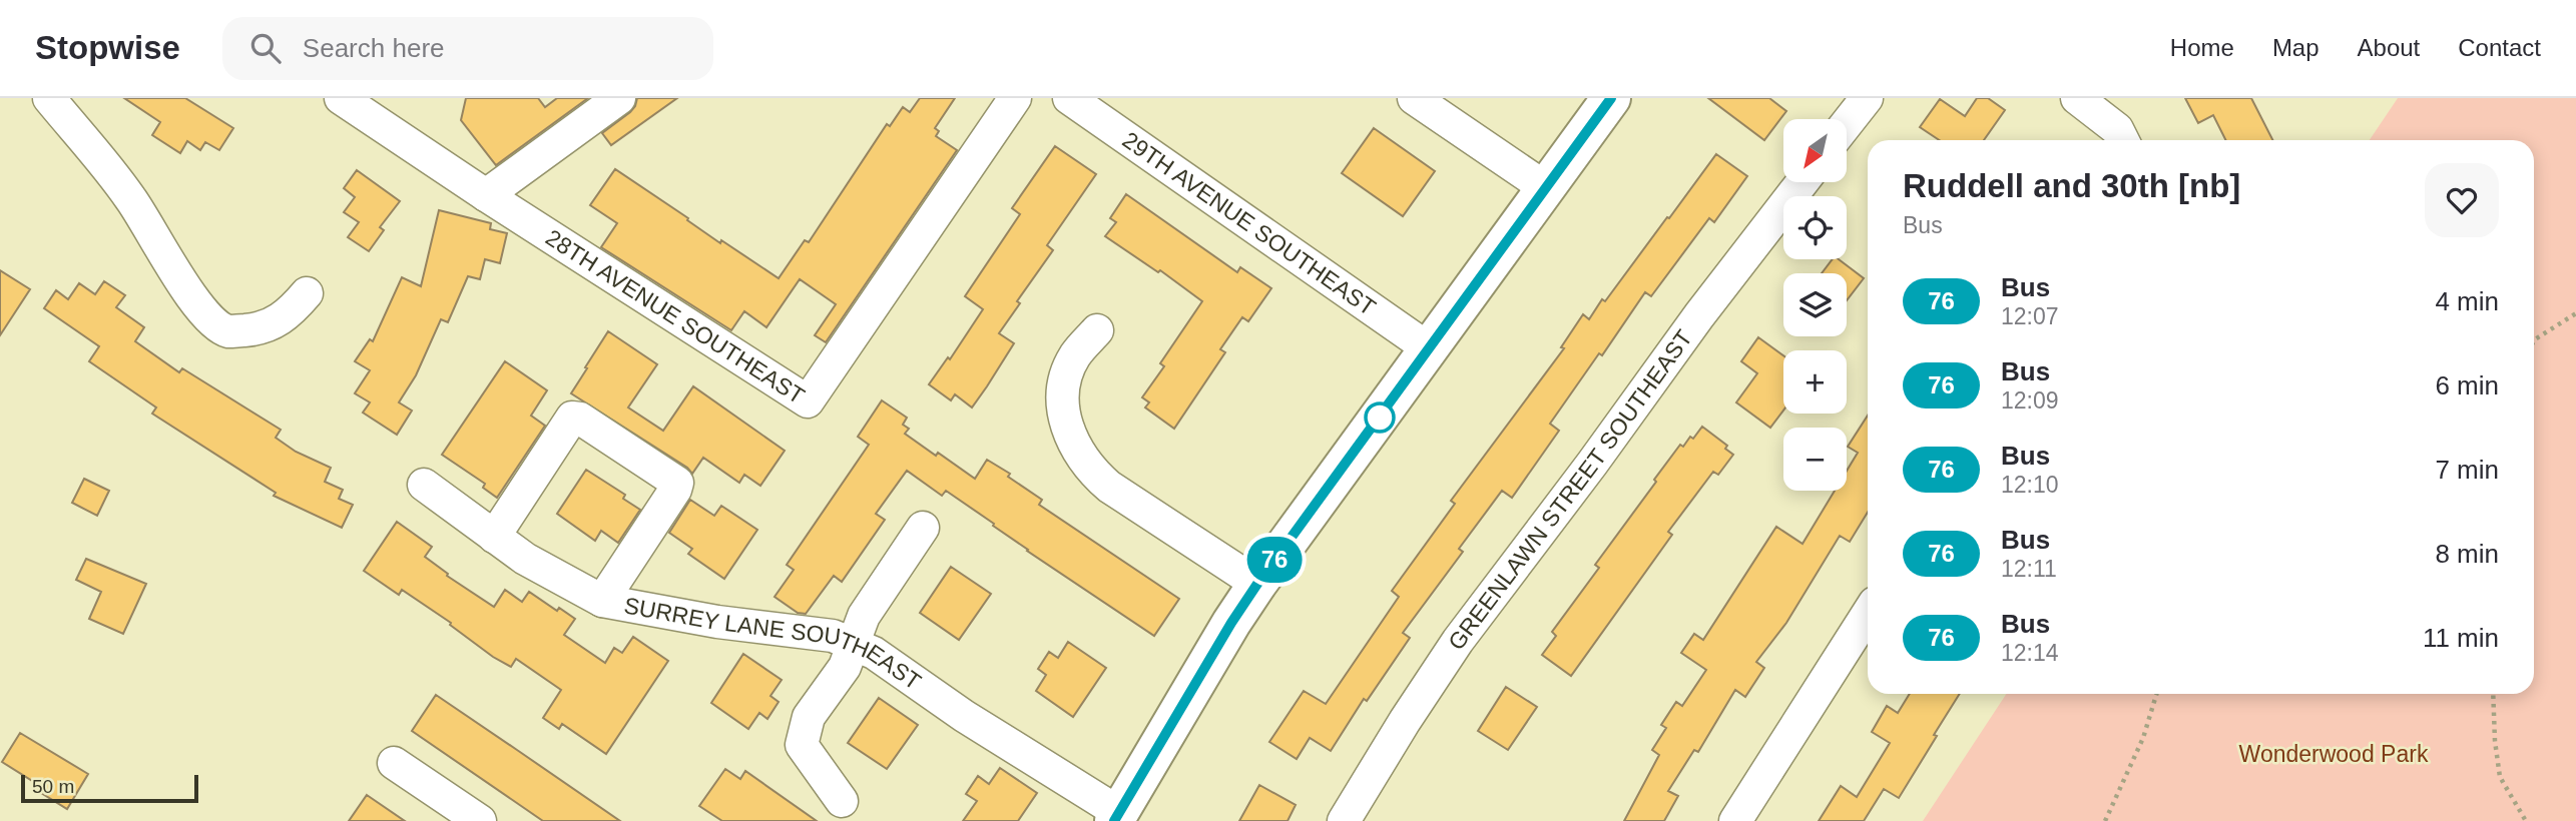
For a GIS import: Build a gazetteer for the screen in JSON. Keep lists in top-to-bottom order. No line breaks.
{"streets":{"street":["29TH AVENUE SOUTHEAST","28TH AVENUE SOUTHEAST","GREENLAWN STREET SOUTHEAST","SURREY LANE SOUTHEAST"]},"parks":["Wonderwood Park"],"lines":["bus line 76"],"scale_bar":"50 m","north":"bottom left","page":{"header":"Stopwise","search":"Search here","nav":["Home","Map","About","Contact"],"on_map":"76","map_buttons":["+","−"],"heading":["Ruddell and 30th [nb]","Bus"],"list":[{"mark":"76","name":"Bus","note":"12:07","value":"4 min"},{"mark":"76","name":"Bus","note":"12:09","value":"6 min"},{"mark":"76","name":"Bus","note":"12:10","value":"7 min"},{"mark":"76","name":"Bus","note":"12:11","value":"8 min"},{"mark":"76","name":"Bus","note":"12:14","value":"11 min"}],"scale":"50 m"}}
